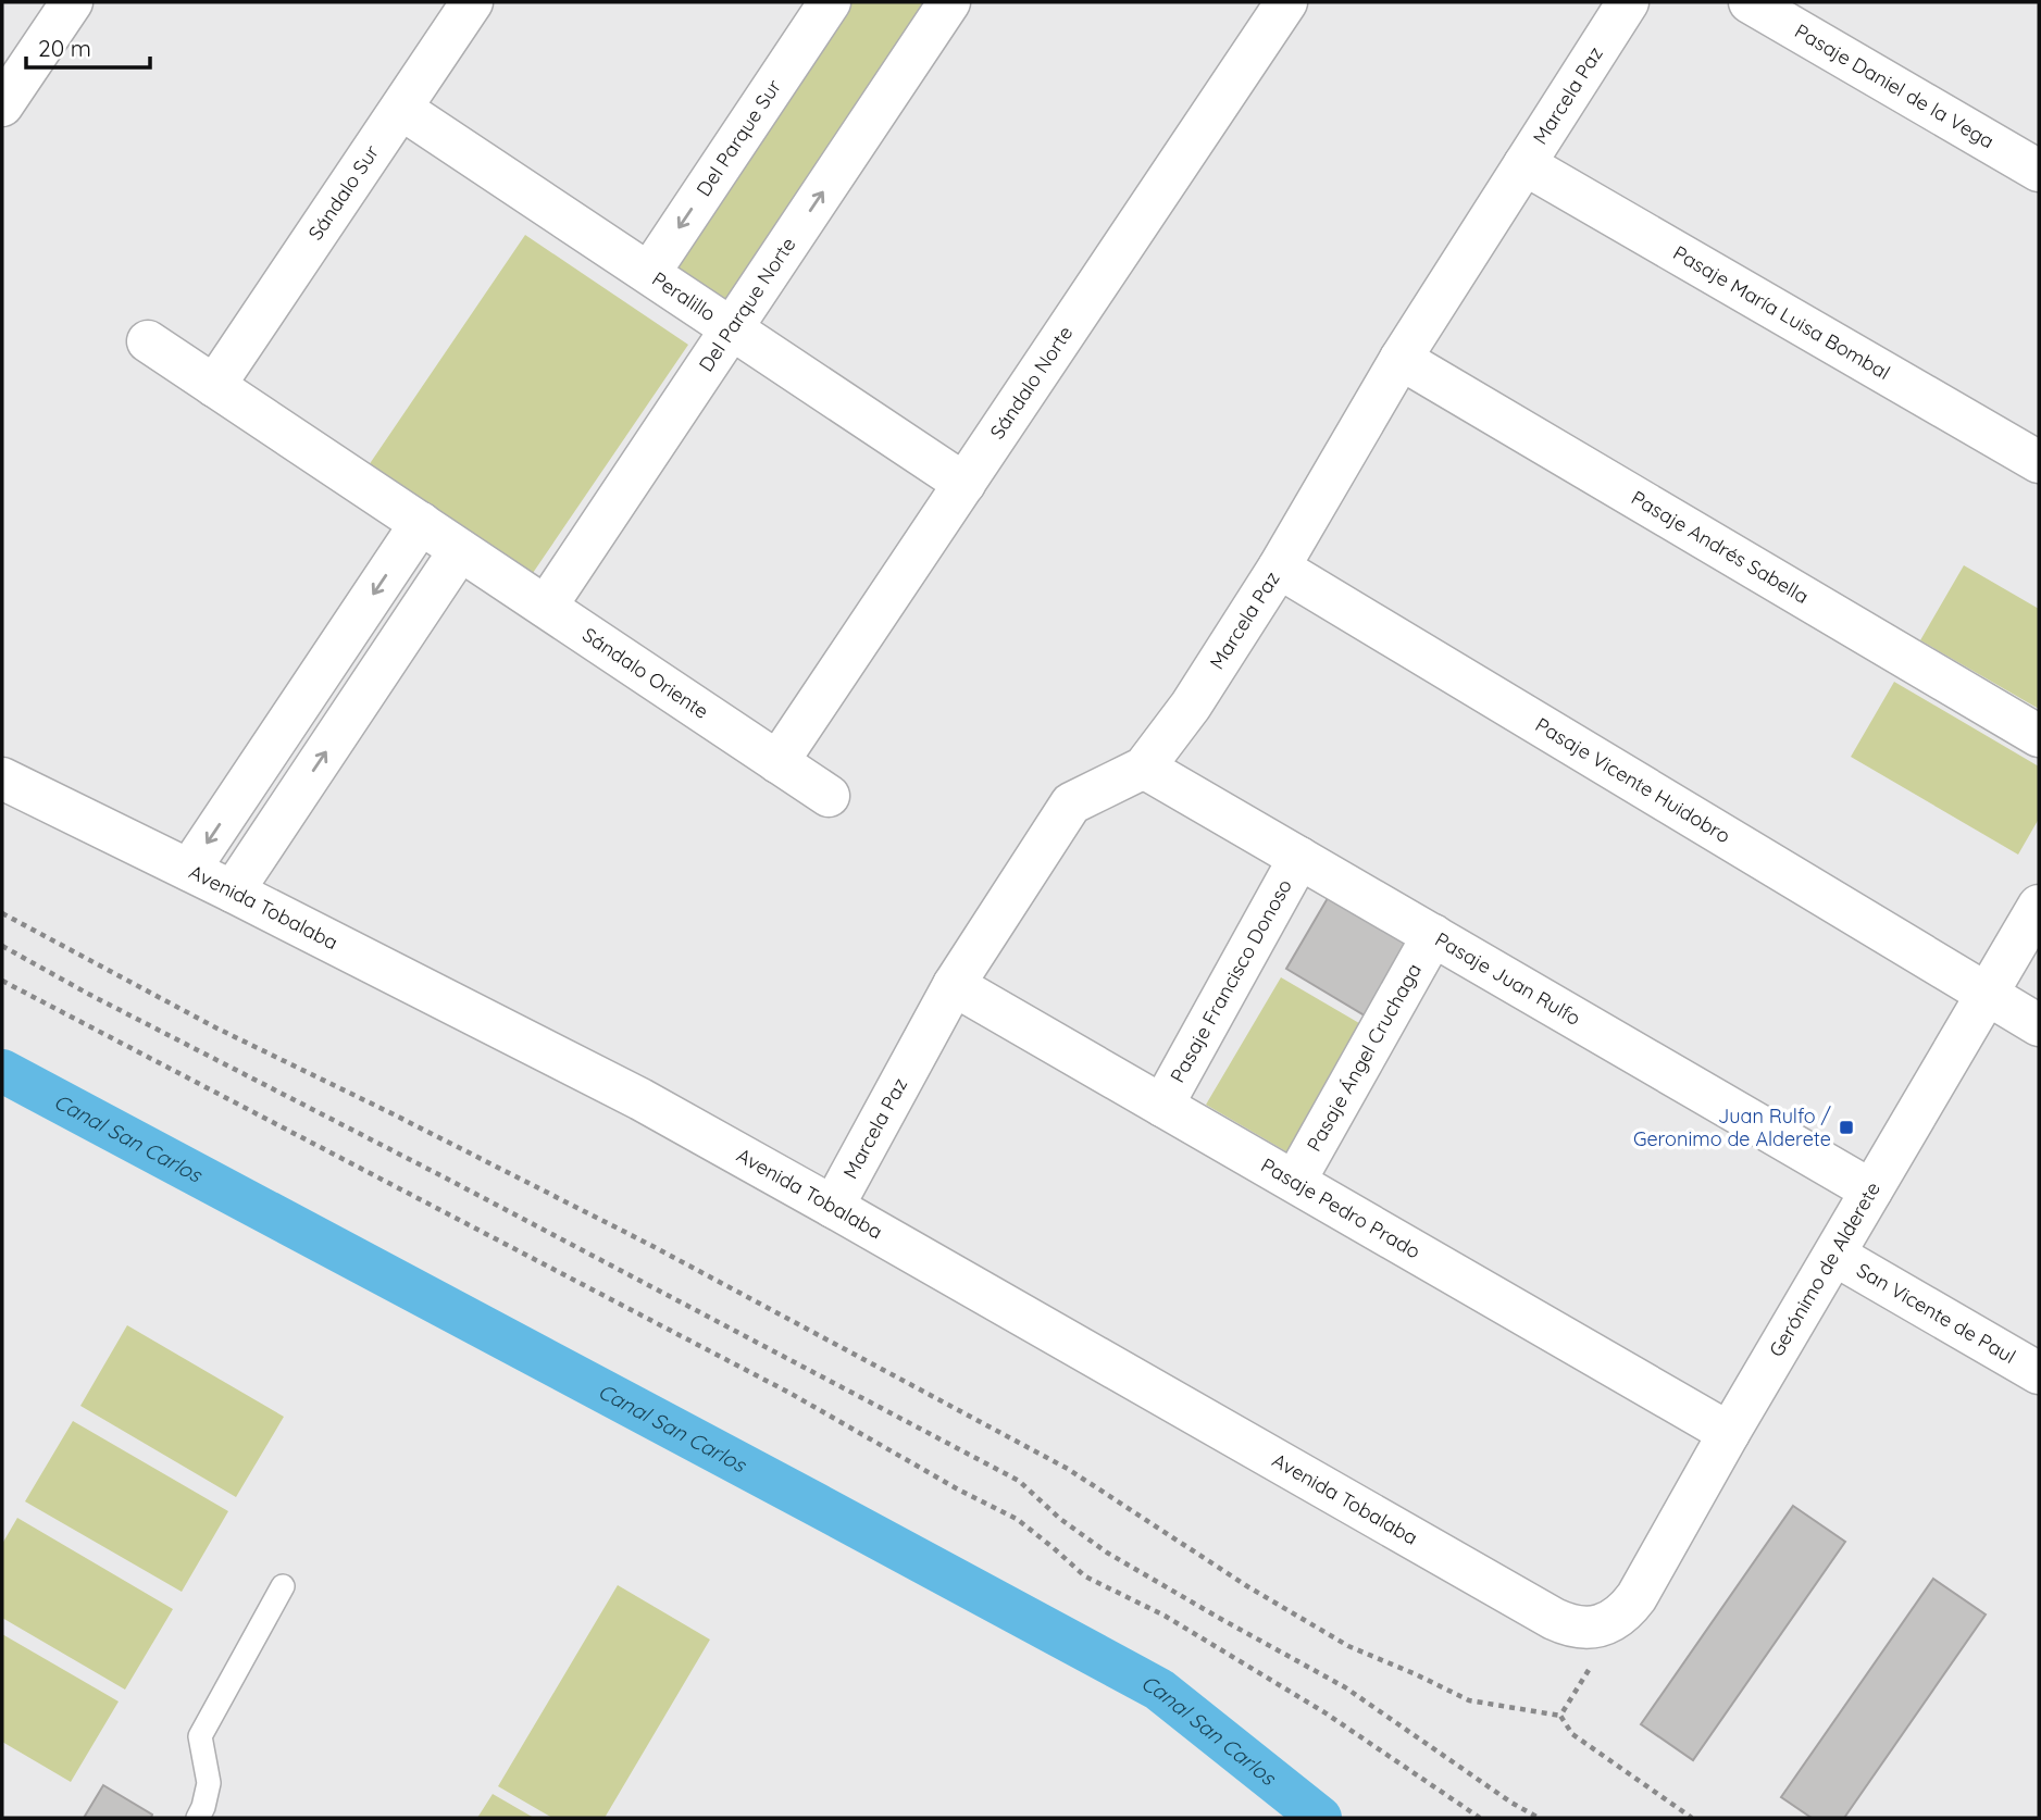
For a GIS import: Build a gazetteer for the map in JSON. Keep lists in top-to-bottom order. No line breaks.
{"streets":{"street":["Pasaje Daniel de la Vega","Marcela Paz","Del Parque Sur","Sándalo Sur","Peralillo","Del Parque Norte","Pasaje María Luisa Bombal","Sándalo Norte","Pasaje Andrés Sabella","Sándalo Oriente","Pasaje Vicente Huidobro","Avenida Tobalaba","Pasaje Juan Rulfo","Pasaje Francisco Donoso","Pasaje Ángel Cruchaga","Pasaje Pedro Prado","Gerónimo de Alderete","San Vicente de Paul"]},"crossings":[["Marcela Paz","Pasaje María Luisa Bombal"],["Marcela Paz","Pasaje Andrés Sabella"],["Marcela Paz","Pasaje Vicente Huidobro"],["Marcela Paz","Avenida Tobalaba"],["Marcela Paz","Pasaje Juan Rulfo"],["Marcela Paz","Pasaje Pedro Prado"],["Del Parque Sur","Peralillo"],["Sándalo Sur","Peralillo"],["Sándalo Sur","Sándalo Oriente"],["Peralillo","Del Parque Norte"],["Peralillo","Sándalo Norte"],["Del Parque Norte","Sándalo Oriente"],["Sándalo Norte","Sándalo Oriente"],["Pasaje Vicente Huidobro","Gerónimo de Alderete"],["Avenida Tobalaba","Gerónimo de Alderete"],["Pasaje Juan Rulfo","Pasaje Francisco Donoso"],["Pasaje Juan Rulfo","Pasaje Ángel Cruchaga"],["Pasaje Juan Rulfo","Gerónimo de Alderete"],["Pasaje Francisco Donoso","Pasaje Pedro Prado"],["Pasaje Ángel Cruchaga","Pasaje Pedro Prado"],["Pasaje Pedro Prado","Gerónimo de Alderete"],["Gerónimo de Alderete","San Vicente de Paul"]],"one_way":["Del Parque Sur","Del Parque Norte"],"water":["Canal San Carlos"],"places":{"transit":["Juan Rulfo / Geronimo de Alderete"]},"scale_bar":"20 m"}
